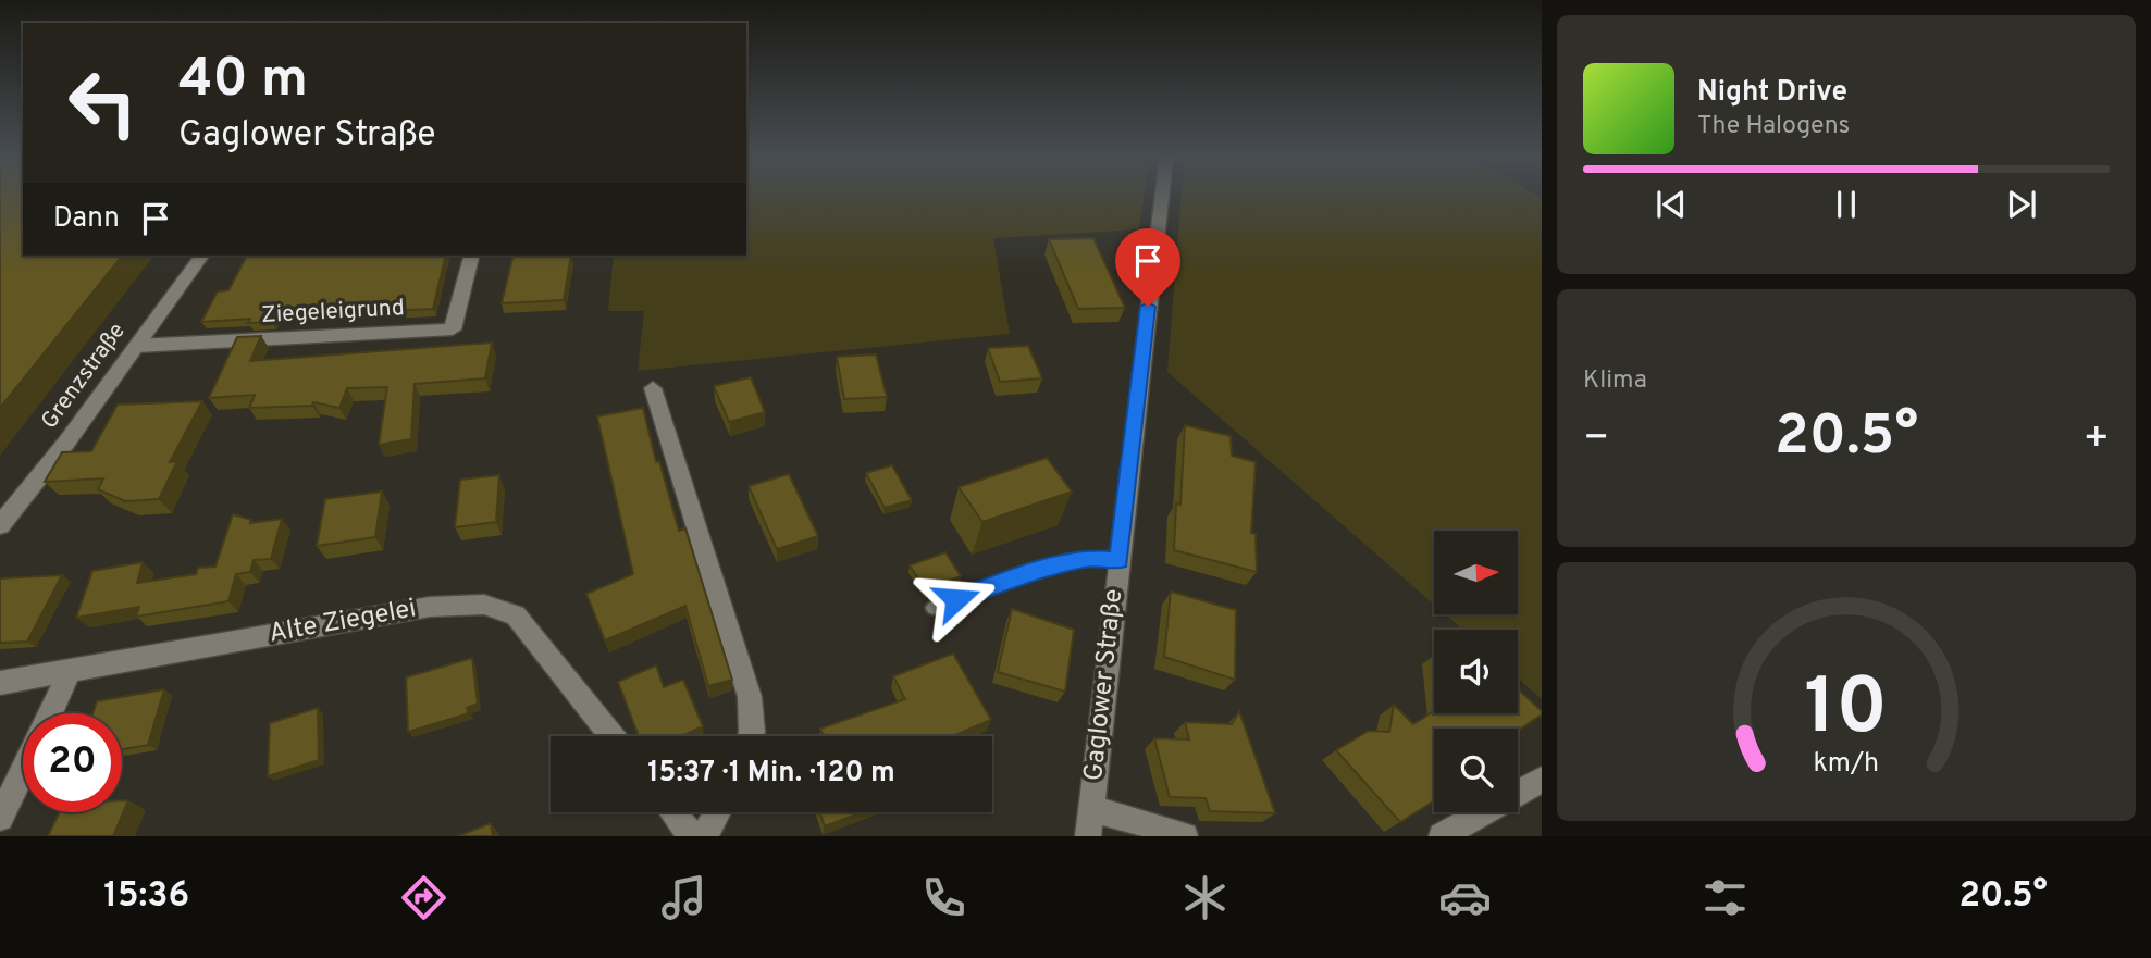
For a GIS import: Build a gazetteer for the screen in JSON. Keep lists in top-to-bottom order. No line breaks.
{"streets":{"street":["Ziegeleigrund","Grenzstraße","Alte Ziegelei","Gaglower Straße"]},"crossings":[["Ziegeleigrund","Grenzstraße"]],"north":"right","page":{"turn":["40 m","Gaglower Straße"],"song":["Night Drive","The Halogens"],"then":"Dann","tile":"Klima","heat":["−","20.5°","+"],"limit":"20","trip":"15:37 · 1 Min. · 120 m","tabs":["15:36","20.5°"],"gauge":["10","km/h"]}}
